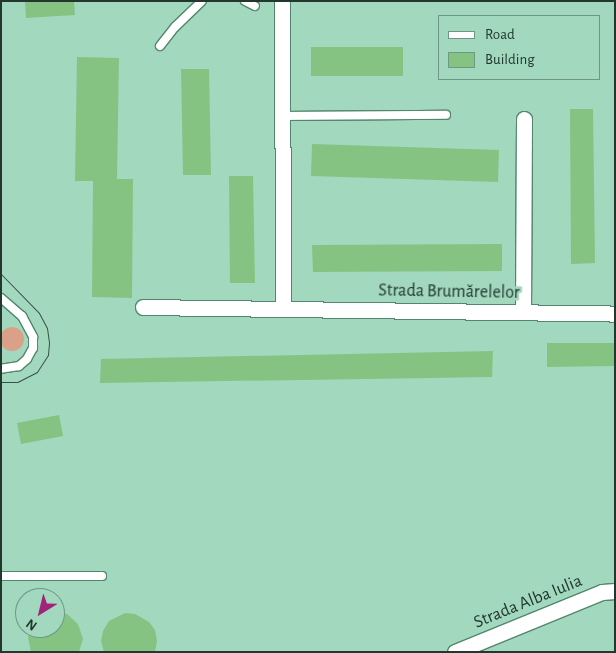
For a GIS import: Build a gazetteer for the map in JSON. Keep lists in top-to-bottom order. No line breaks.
{"streets":{"street":["Strada Brumărelelor","Strada Alba Iulia"]},"legend":["Road","Building"],"north":"bottom left"}
